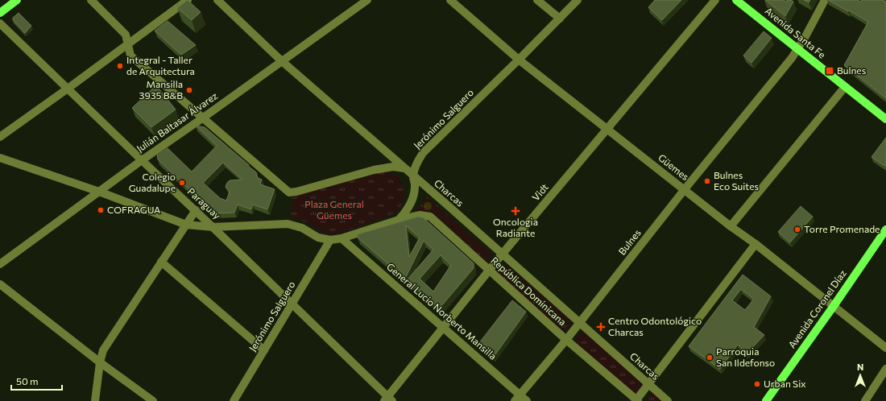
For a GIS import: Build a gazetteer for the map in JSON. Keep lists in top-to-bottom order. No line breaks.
{"streets":{"main road":["Avenida Santa Fe","Avenida Coronel Díaz"],"street":["Jerónimo Salguero","Julián Baltasar Álvarez","Güemes","Vidt","Charcas","Paraguay","Bulnes","República Dominicana","General Lucio Norberto Mansilla"]},"crossings":[["Avenida Santa Fe","Bulnes"],["Jerónimo Salguero","Güemes"],["Jerónimo Salguero","Charcas"],["Jerónimo Salguero","Paraguay"],["Jerónimo Salguero","República Dominicana"],["Julián Baltasar Álvarez","Charcas"],["Julián Baltasar Álvarez","Paraguay"],["Güemes","Vidt"],["Güemes","Bulnes"],["Güemes","Avenida Coronel Díaz"],["Vidt","Charcas"],["Vidt","Paraguay"],["Vidt","República Dominicana"],["Vidt","General Lucio Norberto Mansilla"],["Charcas","Bulnes"],["Bulnes","República Dominicana"],["Bulnes","General Lucio Norberto Mansilla"]],"parks":["Plaza General Güemes"],"places":{"other":["Integral - Taller de Arquitectura","Mansilla 3935 B&B","Bulnes Eco Suites","Colegio Guadalupe","COFRAGUA","Torre Promenade","Parroquia San Ildefonso","Urban Six"],"transit":["Bulnes"],"health":["Oncologia Radiante","Centro Odontológico Charcas"]},"scale_bar":"50 m","north":"top"}
